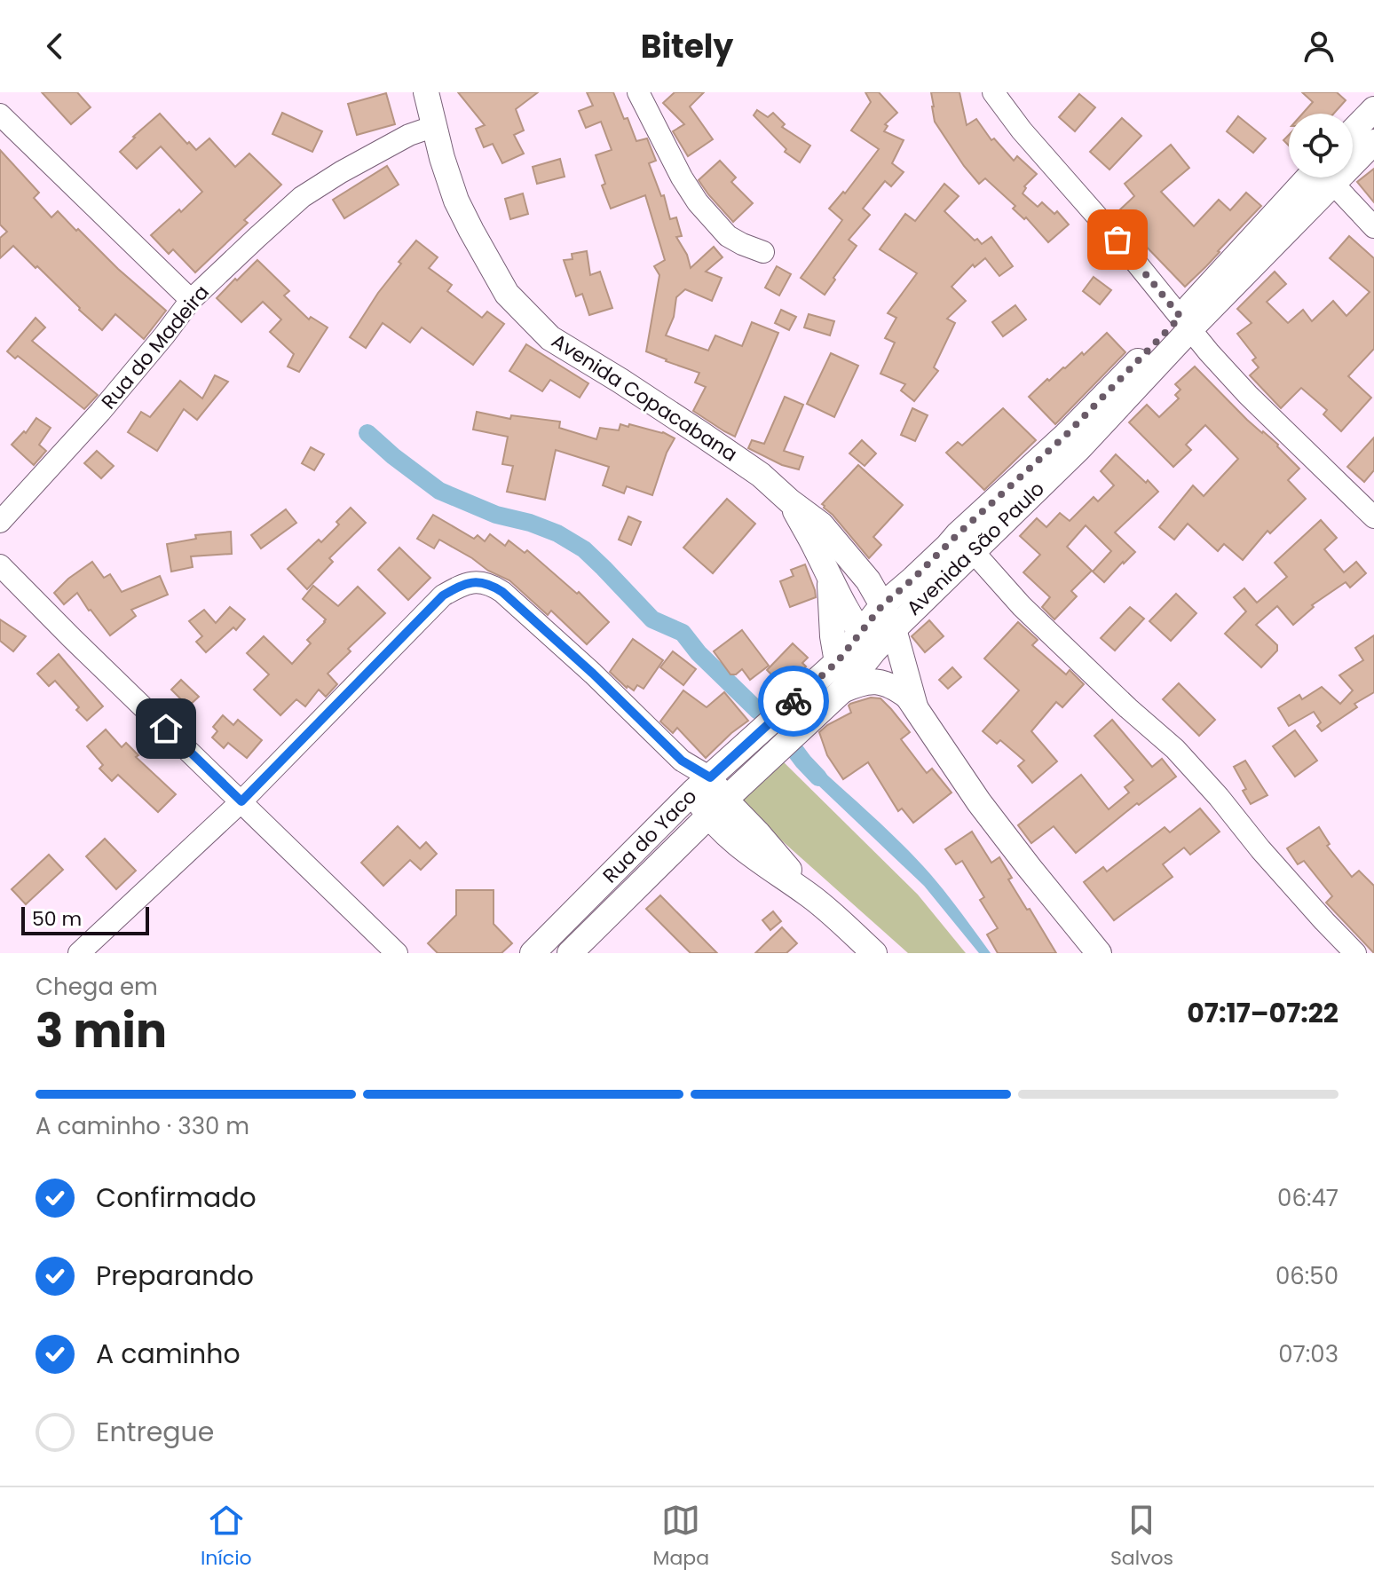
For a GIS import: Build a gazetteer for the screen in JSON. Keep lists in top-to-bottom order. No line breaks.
{"streets":{"street":["Rua do Madeira","Avenida Copacabana","Avenida São Paulo","Rua do Yaco"]},"crossings":[["Rua do Madeira","Avenida Copacabana"],["Avenida Copacabana","Avenida São Paulo"],["Avenida Copacabana","Rua do Yaco"],["Avenida São Paulo","Rua do Yaco"]],"scale_bar":"50 m","page":{"header":"Bitely","scale":"50 m","heading":["3 min","Chega em","07:17–07:22"],"bar":"A caminho · 330 m","list":[["Confirmado","06:47"],["Preparando","06:50"],["A caminho","07:03"],"Entregue"],"tabs":["Início","Mapa","Salvos"]}}
